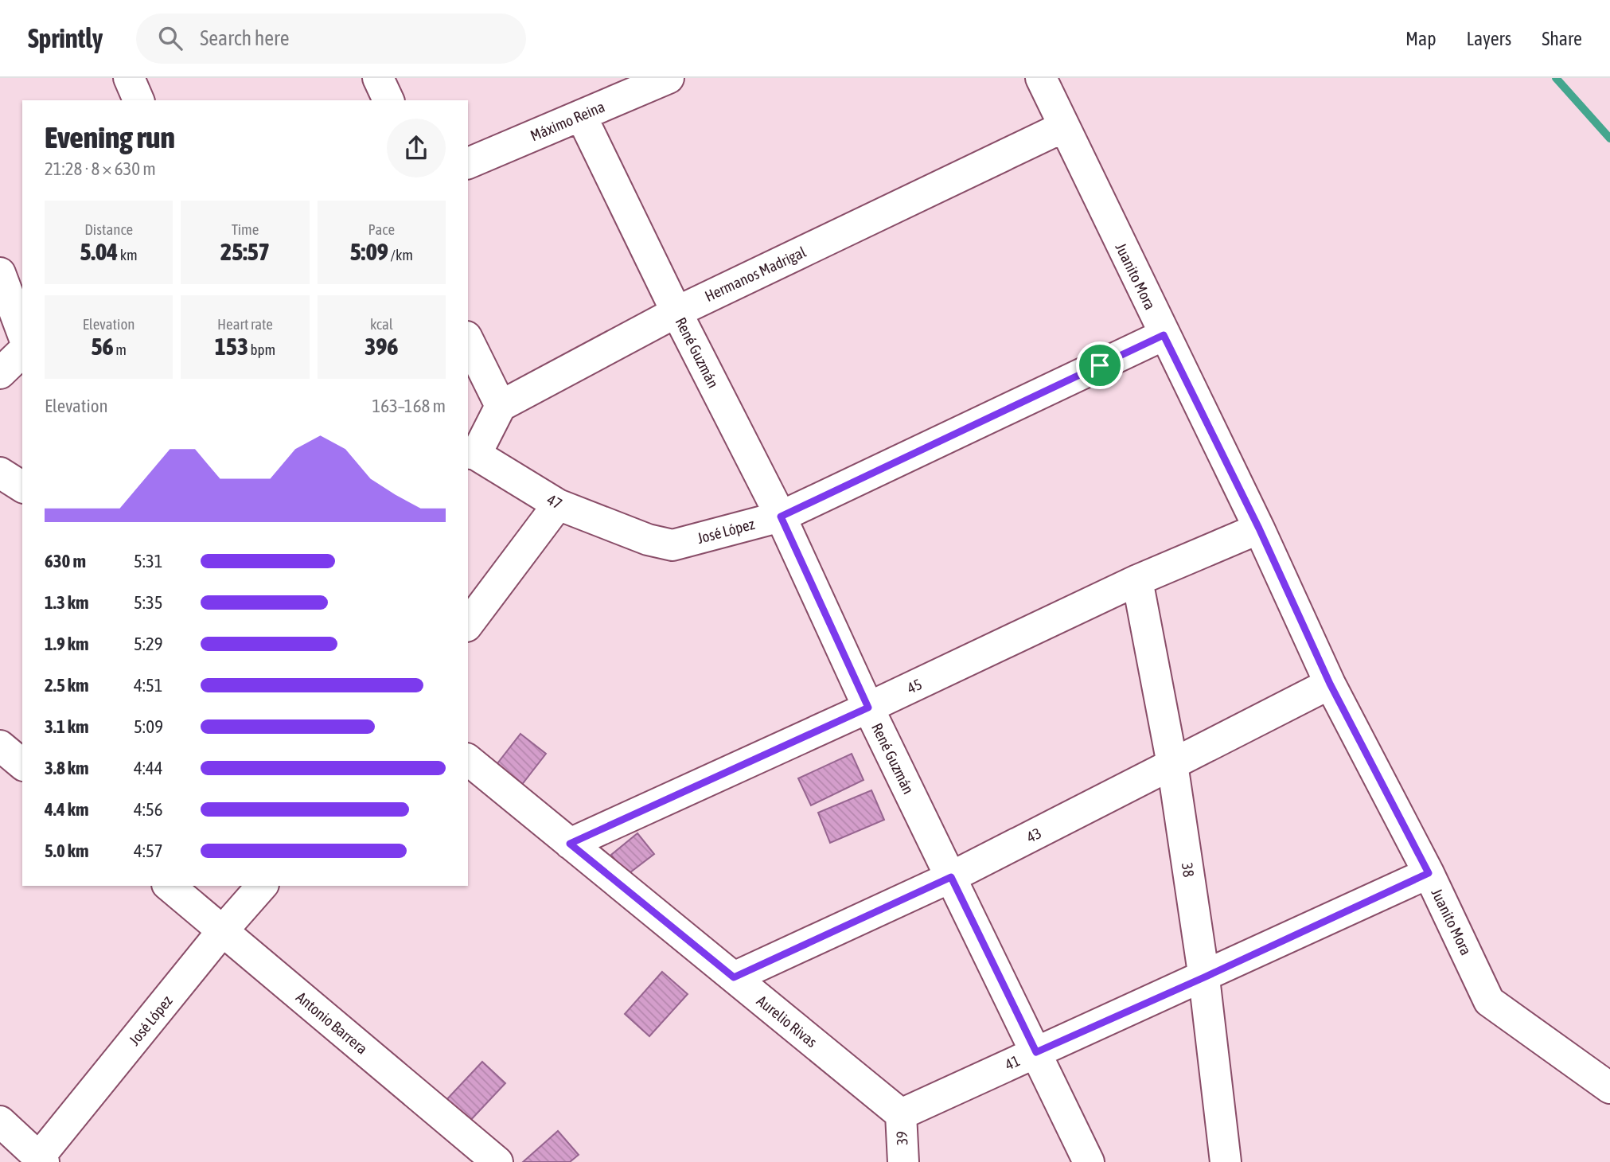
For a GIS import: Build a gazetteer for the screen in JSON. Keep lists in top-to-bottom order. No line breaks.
{"streets":{"street":["Máximo Reina","Hermanos Madrigal","Juanito Mora","René Guzmán","47","José López","45","43","38","Aurelio Rivas","Antonio Barrera","41","39"]},"crossings":[["Máximo Reina","René Guzmán"],["Hermanos Madrigal","Juanito Mora"],["Hermanos Madrigal","René Guzmán"],["Juanito Mora","José López"],["Juanito Mora","45"],["Juanito Mora","43"],["Juanito Mora","41"],["René Guzmán","José López"],["René Guzmán","45"],["René Guzmán","43"],["René Guzmán","41"],["47","José López"],["José López","Antonio Barrera"],["45","38"],["45","Aurelio Rivas"],["43","38"],["43","Aurelio Rivas"],["38","41"],["Aurelio Rivas","41"],["Aurelio Rivas","39"],["41","39"]],"page":{"header":"Sprintly","search":"Search here","nav":["Map","Layers","Share"],"heading":["Evening run","21:28 · 8 × 630 m"],"stats":[["Distance","5.04 km"],["Time","25:57"],["Pace","5:09 /km"],["Elevation","56 m"],["Heart rate","153 bpm"],["kcal","396"]],"chart":["Elevation","163–168 m"],"list":[{"name":"630 m","note":"5:31"},{"name":"1.3 km","note":"5:35"},{"name":"1.9 km","note":"5:29"},{"name":"2.5 km","note":"4:51"},{"name":"3.1 km","note":"5:09"},{"name":"3.8 km","note":"4:44"},{"name":"4.4 km","note":"4:56"},{"name":"5.0 km","note":"4:57"}]}}
